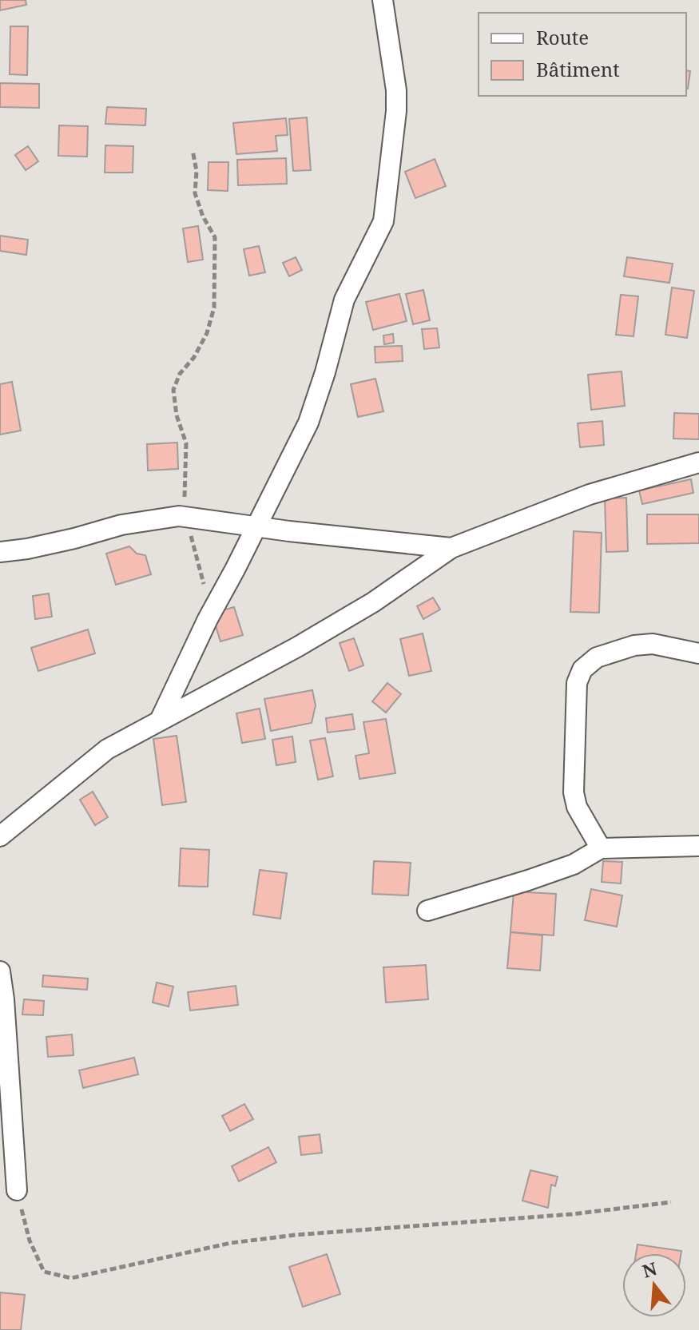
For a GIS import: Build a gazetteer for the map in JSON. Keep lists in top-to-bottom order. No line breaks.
{"legend":["Route","Bâtiment"],"north":"top"}
